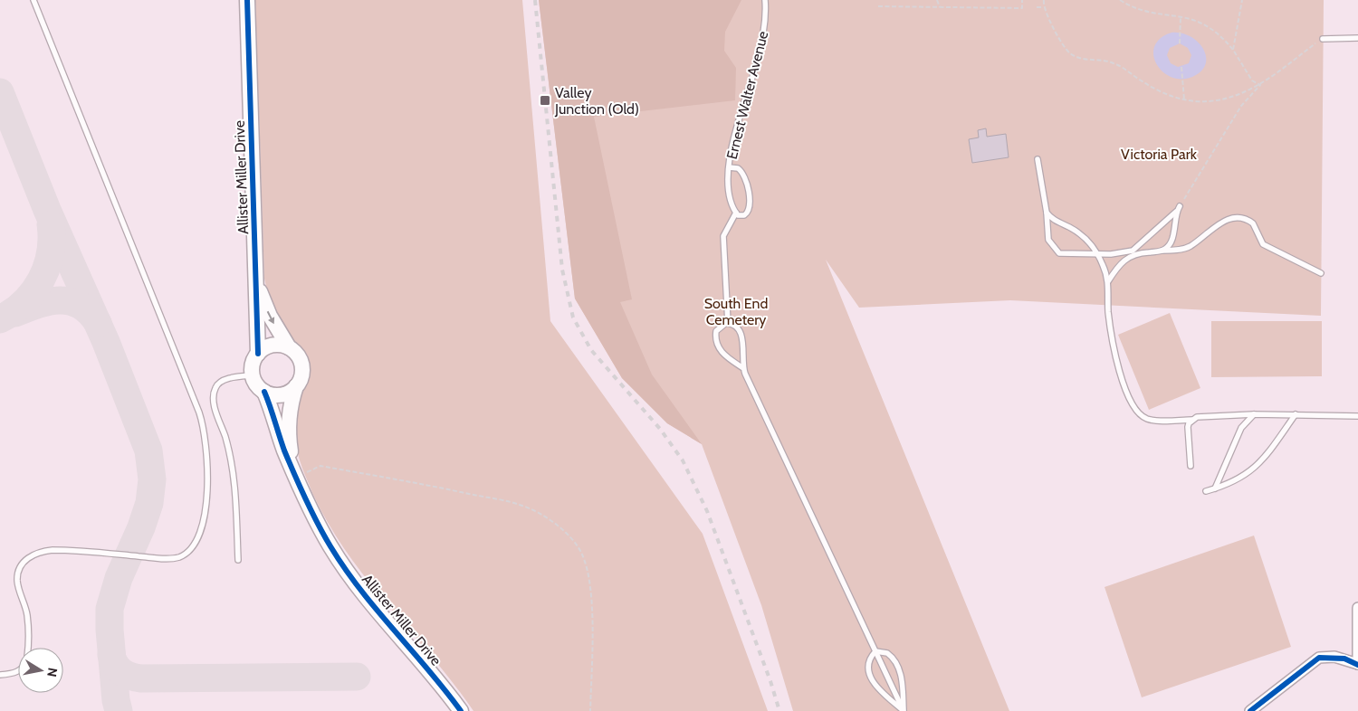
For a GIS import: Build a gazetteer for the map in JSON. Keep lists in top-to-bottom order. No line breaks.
{"streets":{"street":["Allister Miller Drive"],"lane":["Ernest Walter Avenue"]},"parks":["Victoria Park","South End Cemetery"],"places":{"transit":["Valley Junction (Old)"]},"north":"right"}
